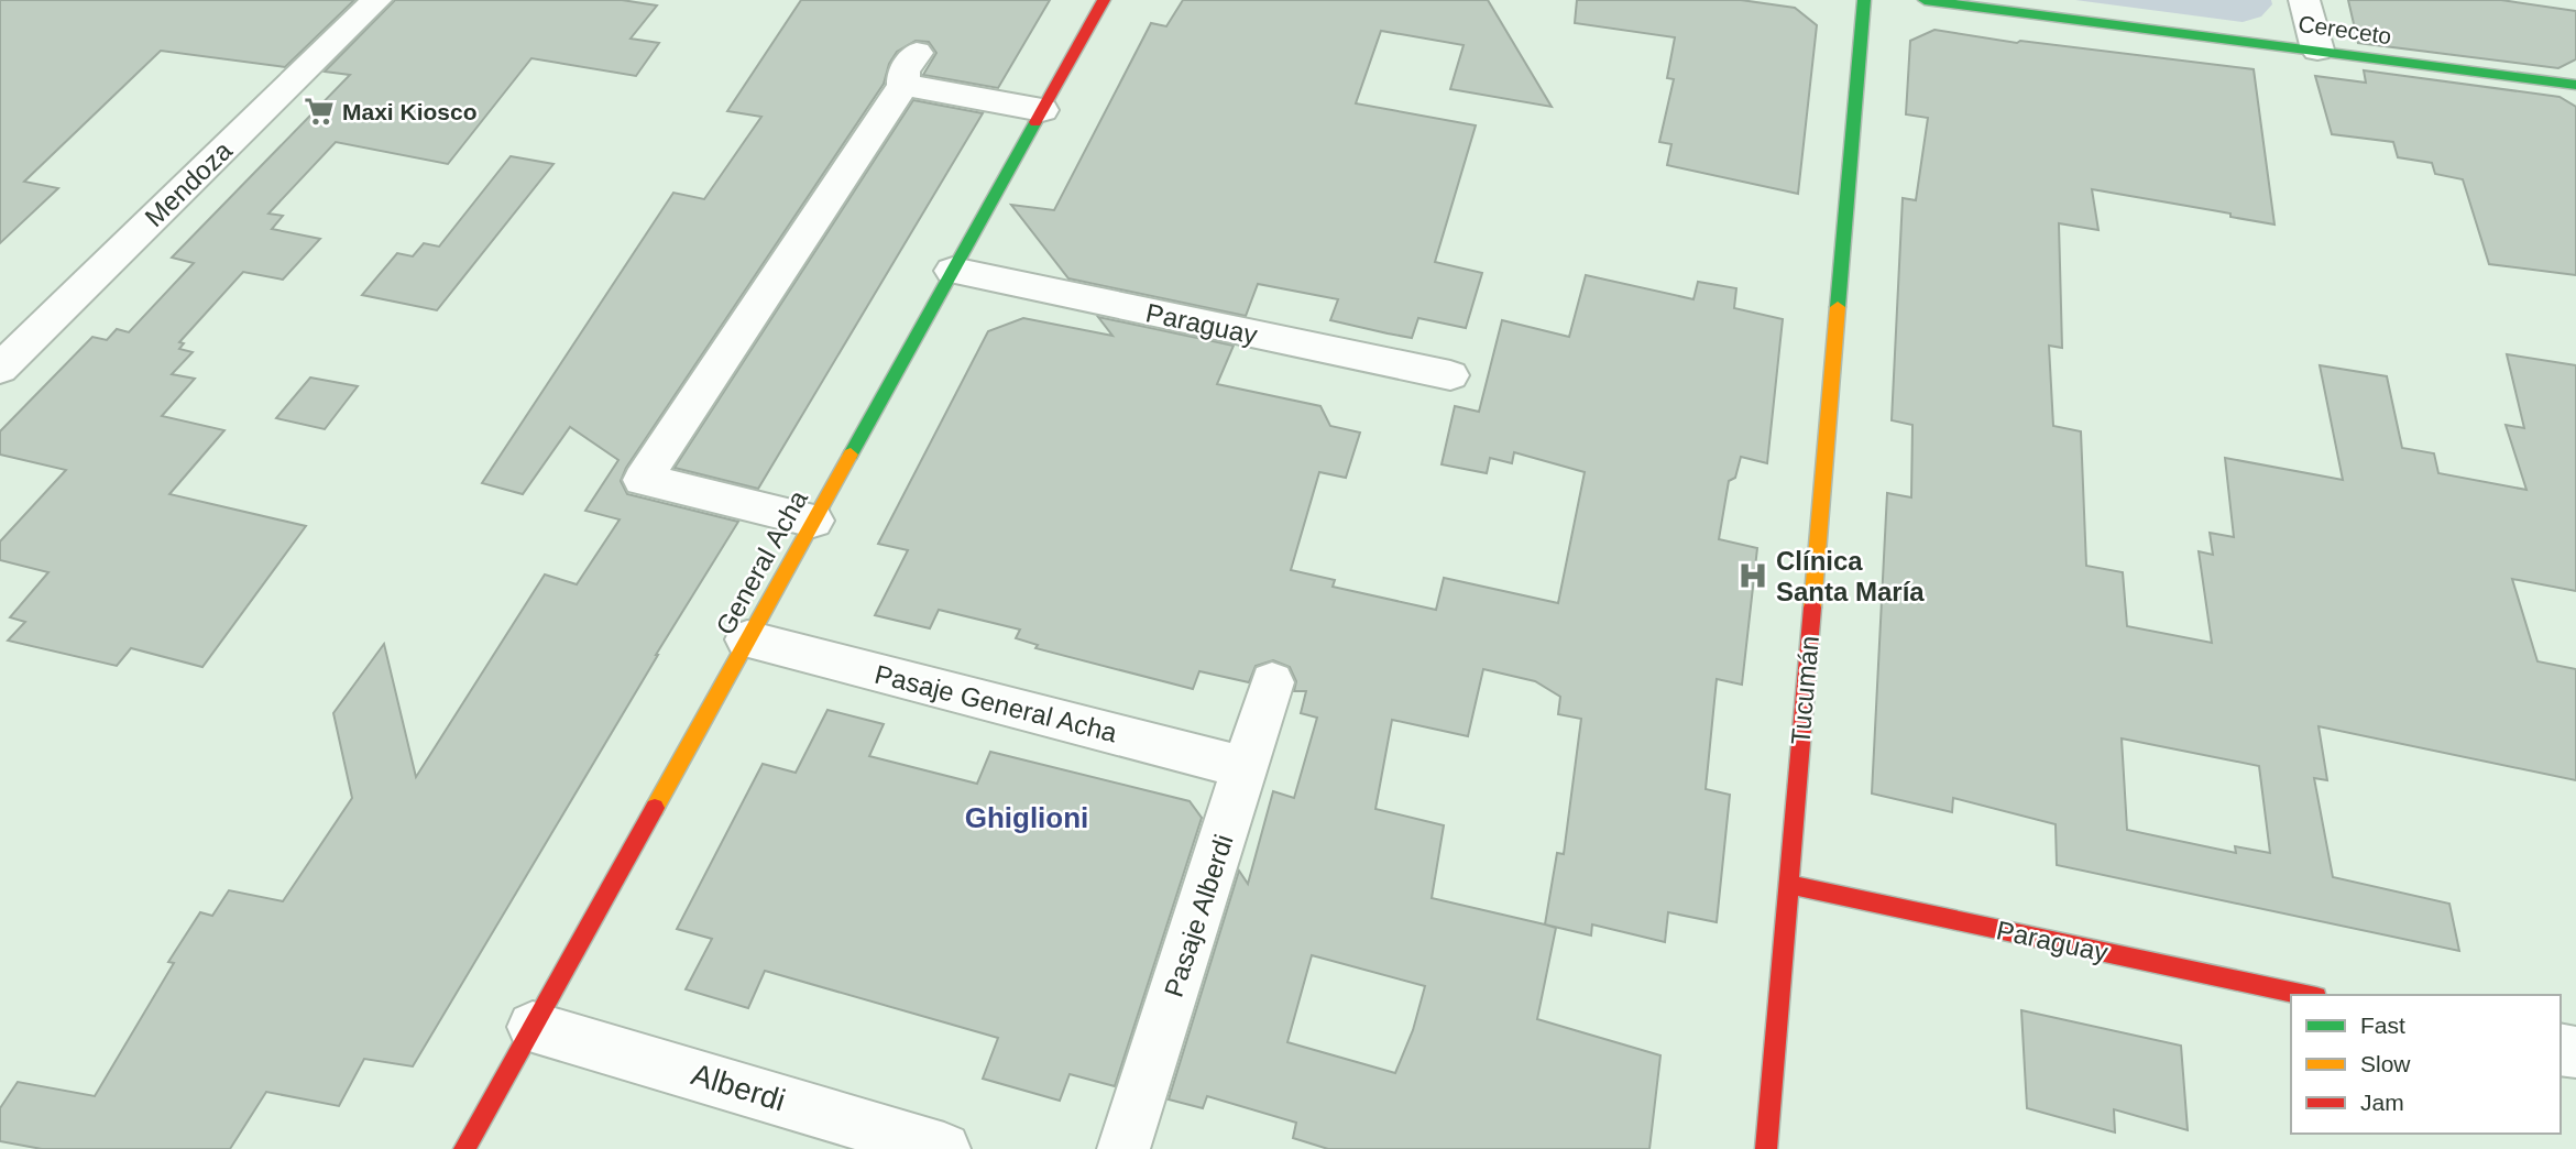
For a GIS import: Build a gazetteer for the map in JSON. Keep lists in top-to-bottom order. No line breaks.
{"streets":{"street":["Cereceto","Mendoza","Paraguay","General Acha","Tucumán","Pasaje General Acha","Pasaje Alberdi","Alberdi"]},"crossings":[["Paraguay","General Acha"],["Paraguay","Tucumán"],["General Acha","Pasaje General Acha"],["General Acha","Alberdi"],["Pasaje General Acha","Pasaje Alberdi"]],"districts":["Ghiglioni"],"places":{"supermarket":["Maxi Kiosco"],"hospital":["Clínica Santa María"]},"legend":["Fast","Slow","Jam"]}
